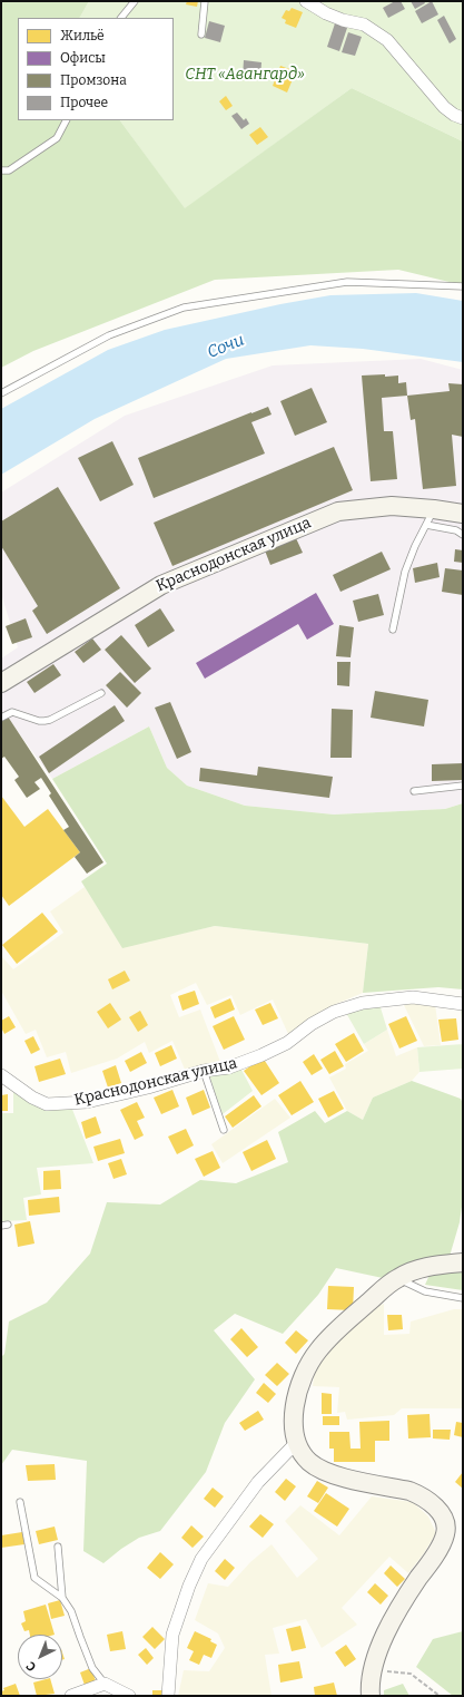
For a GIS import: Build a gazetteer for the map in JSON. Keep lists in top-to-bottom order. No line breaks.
{"streets":{"street":["Краснодонская улица"]},"water":["Сочи"],"parks":["СНТ «Авангард»"],"legend":["Жильё","Офисы","Промзона","Прочее"],"north":"bottom left"}
